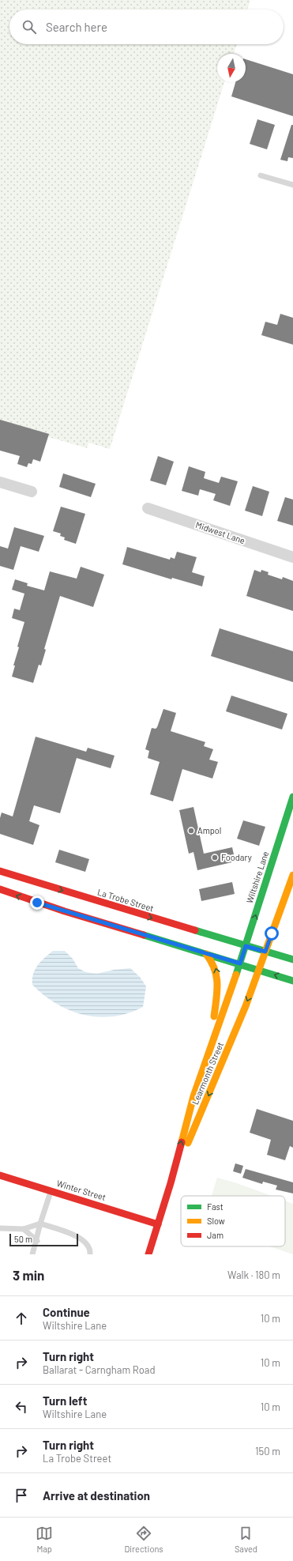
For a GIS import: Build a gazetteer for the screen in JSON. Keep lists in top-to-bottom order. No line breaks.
{"streets":{"main road":["Wiltshire Lane","La Trobe Street","Learmonth Street","Winter Street"],"street":["Midwest Lane"]},"crossings":[["Wiltshire Lane","La Trobe Street"],["Wiltshire Lane","Learmonth Street"],["Learmonth Street","Winter Street"]],"places":["Ampol","Foodary"],"legend":["Fast","Slow","Jam"],"scale_bar":"50 m","north":"bottom","page":{"search":"Search here","scale":"50 m","heading":["3 min","Walk · 180 m"],"list":[["Continue","Wiltshire Lane","10 m"],["Turn right","Ballarat - Carngham Road","10 m"],["Turn left","Wiltshire Lane","10 m"],["Turn right","La Trobe Street","150 m"],"Arrive at destination"],"nav":["Map","Directions","Saved"]}}
